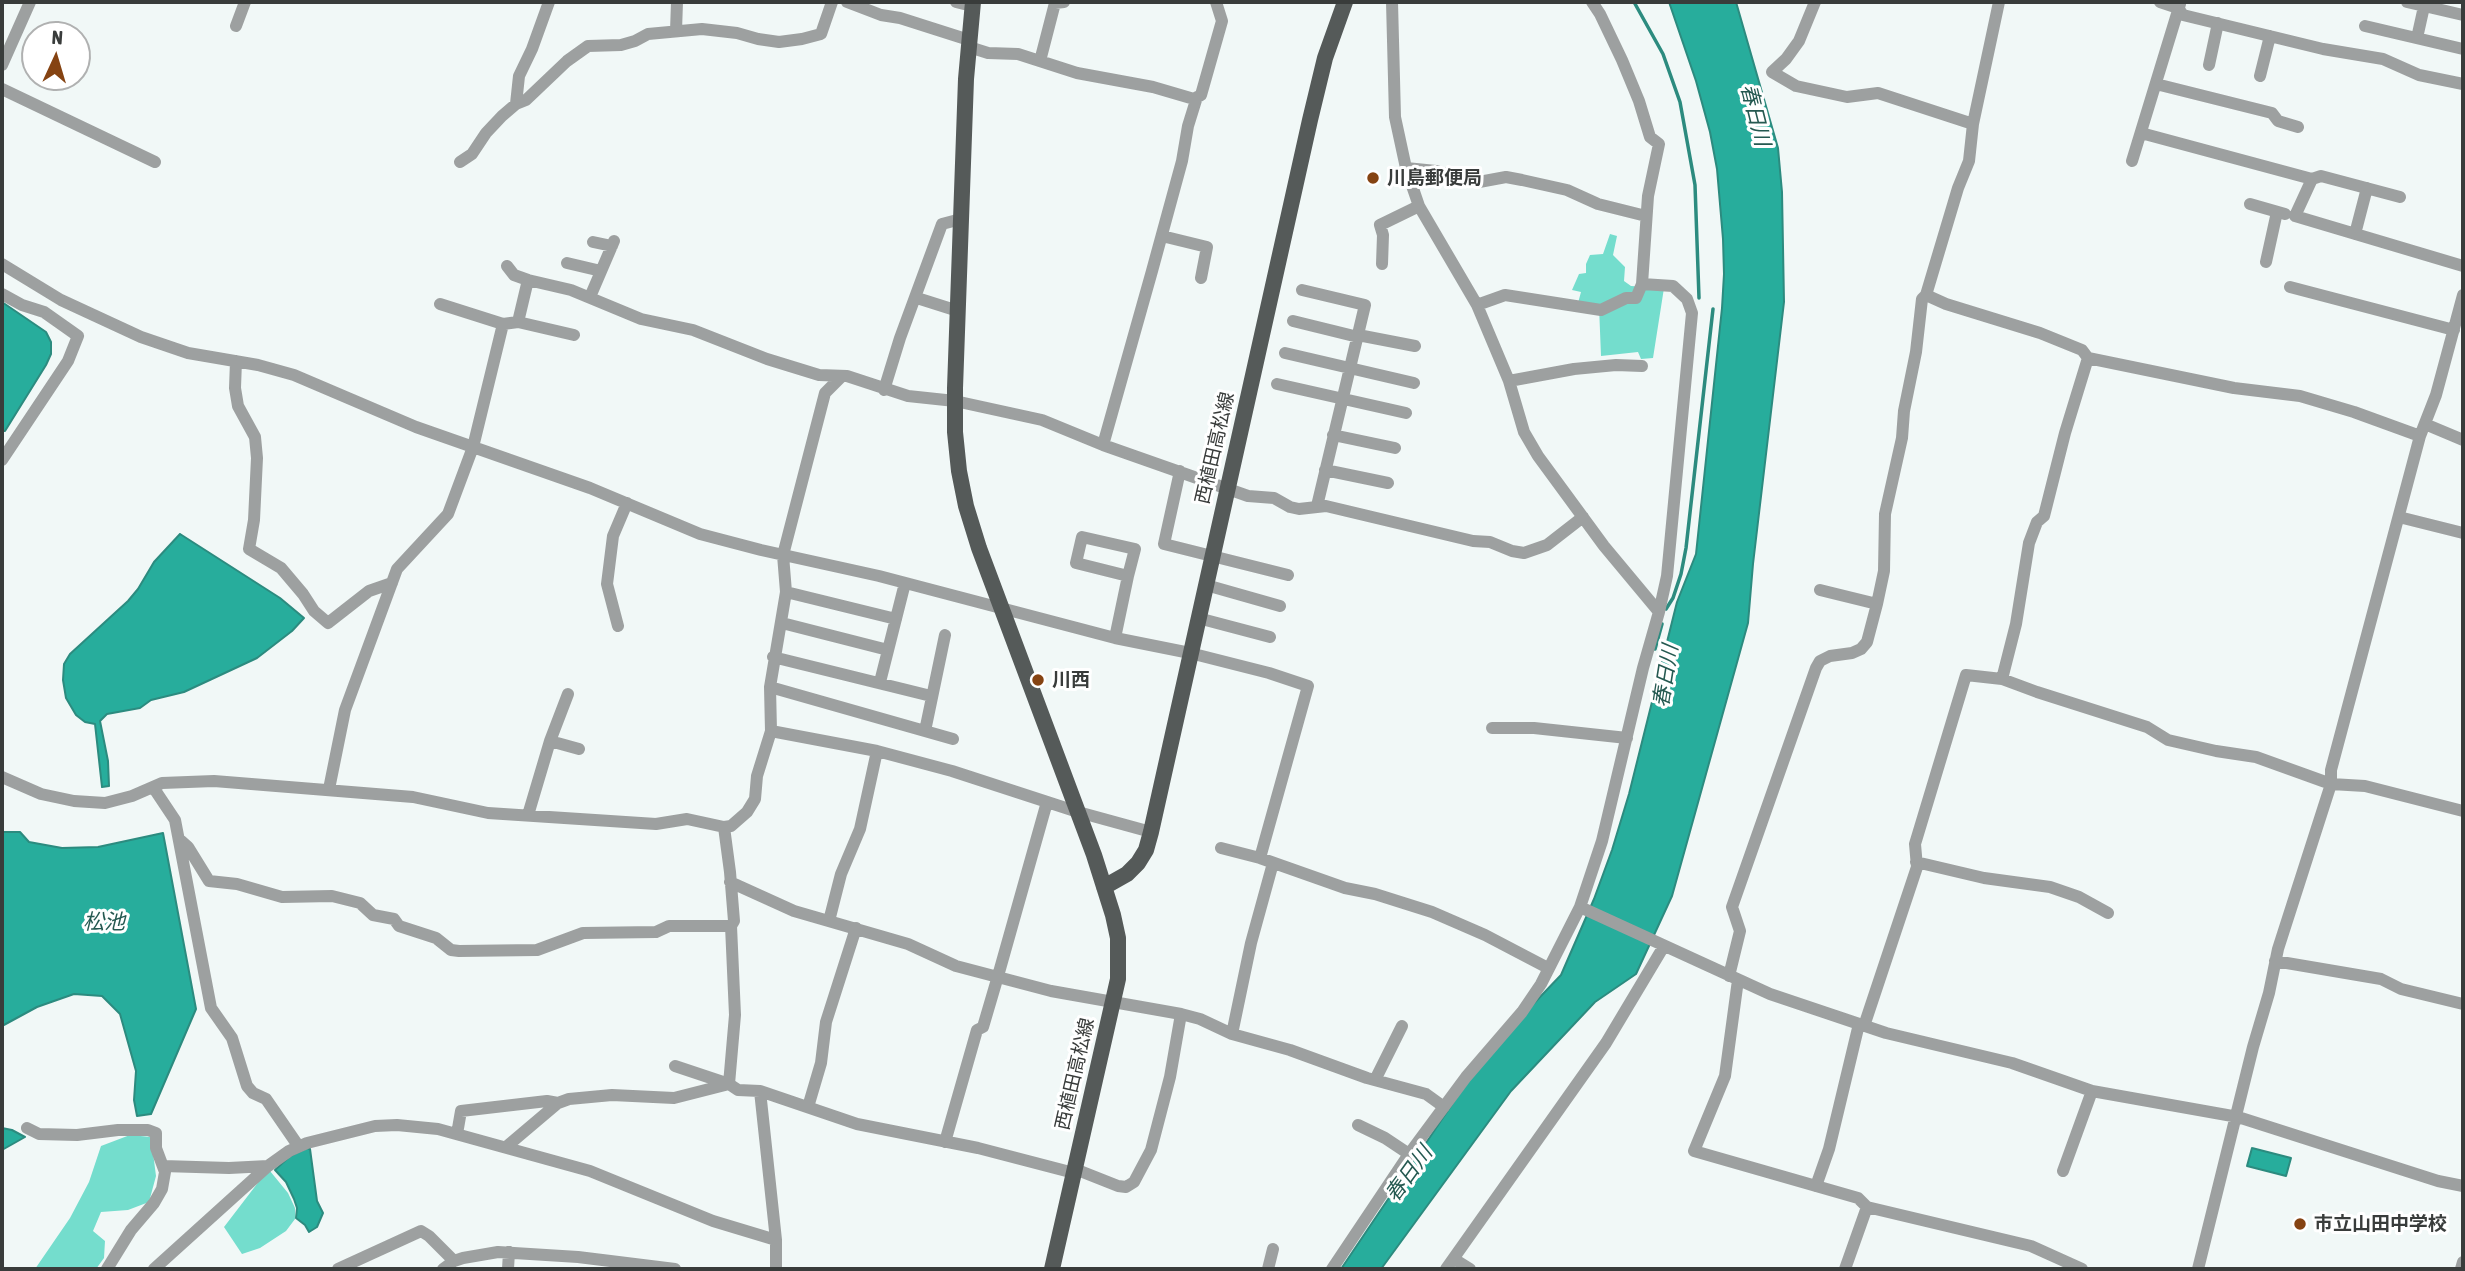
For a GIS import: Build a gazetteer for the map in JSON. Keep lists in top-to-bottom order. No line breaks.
{"streets":{"main road":["西植田高松線"]},"water":["春日川","松池"],"places":["川島郵便局","川西","市立山田中学校"],"north":"top"}
